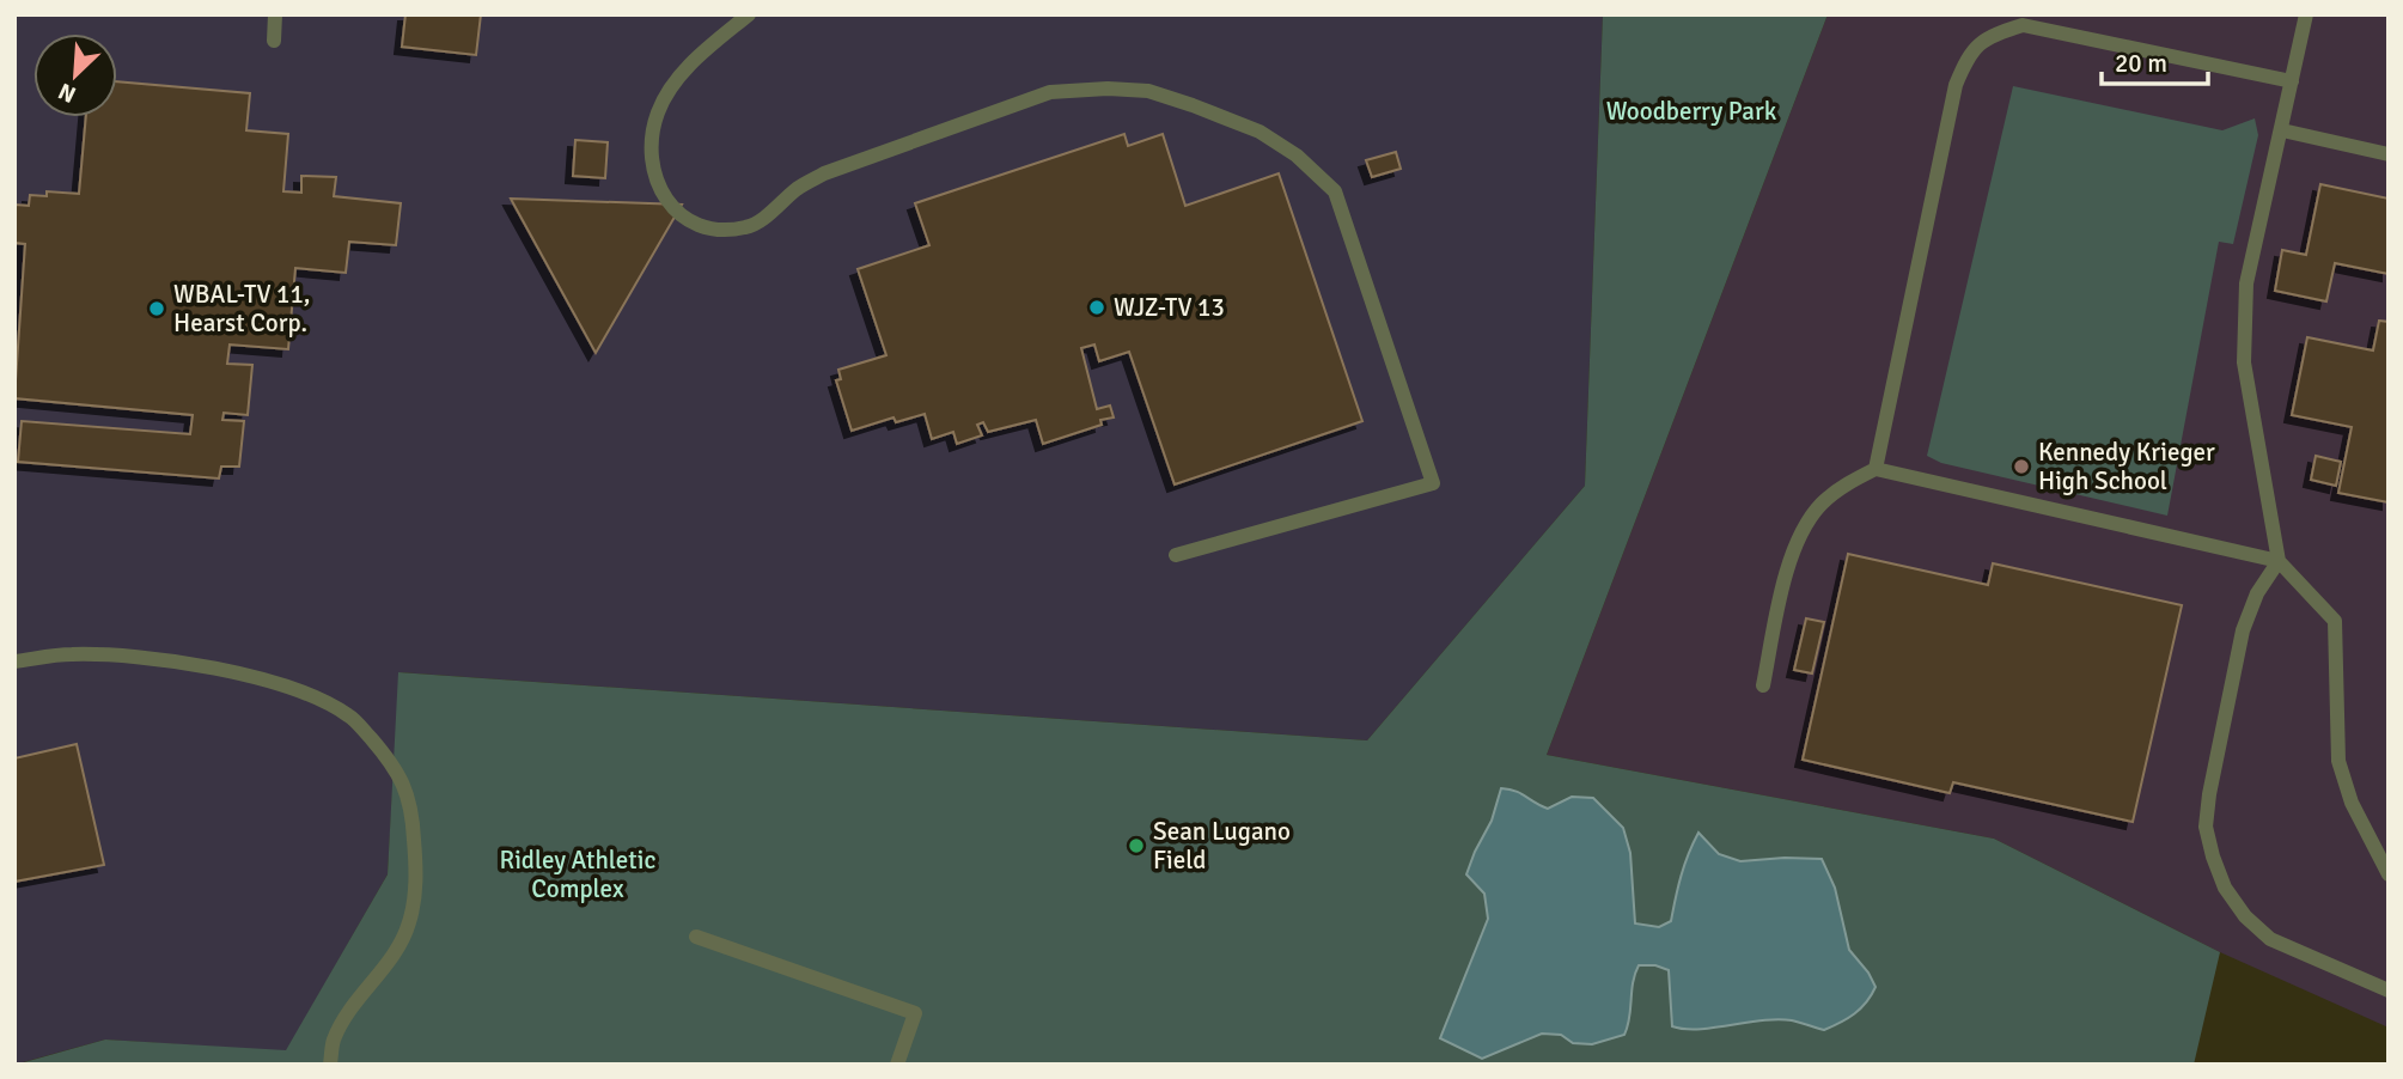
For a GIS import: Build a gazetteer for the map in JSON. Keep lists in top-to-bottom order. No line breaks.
{"parks":["Woodberry Park","Ridley Athletic Complex"],"places":["WJZ-TV 13","WBAL-TV 11, Hearst Corp.","Kennedy Krieger High School","Sean Lugano Field"],"scale_bar":"20 m","north":"bottom left"}
